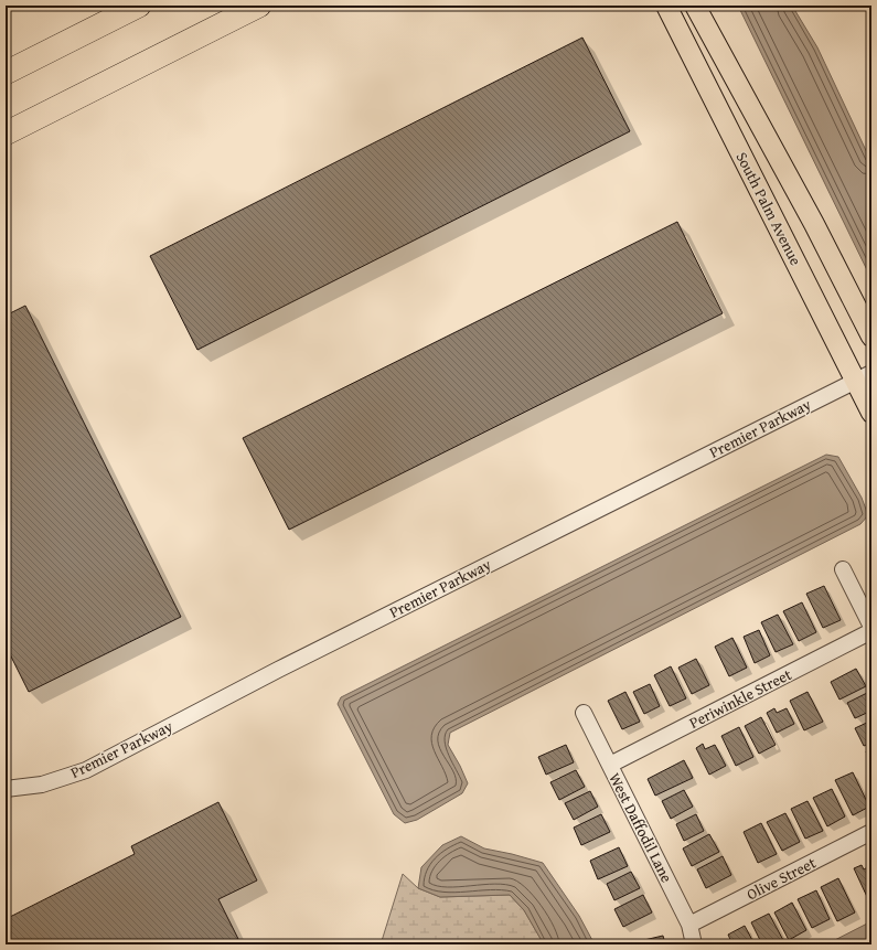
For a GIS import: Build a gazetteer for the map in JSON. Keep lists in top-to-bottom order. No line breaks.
{"streets":{"main road":["South Palm Avenue"],"street":["Premier Parkway","Periwinkle Street","West Daffodil Lane","Olive Street"]},"crossings":[["South Palm Avenue","Premier Parkway"],["Periwinkle Street","West Daffodil Lane"],["West Daffodil Lane","Olive Street"]]}
